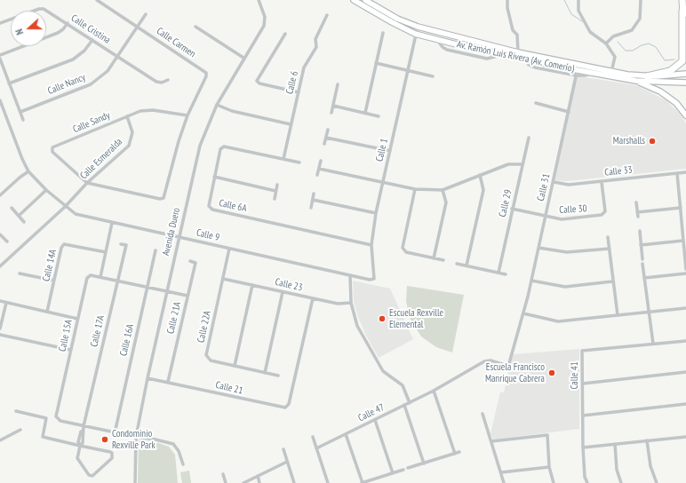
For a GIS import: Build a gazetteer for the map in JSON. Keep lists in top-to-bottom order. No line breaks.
{"streets":{"main road":["Av. Ramón Luis Rivera (Av. Comerío)"],"street":["Calle Cristina","Calle Carmen","Calle 6","Calle Nancy","Calle Sandy","Calle 1","Calle Esmeralda","Calle 33","Calle 31","Calle 29","Calle 6A","Calle 30","Avenida Duero","Calle 9","Calle 14A","Calle 23","Calle 21A","Calle 22A","Calle 17A","Calle 15A","Calle 16A","Calle 41","Calle 21","Calle 47"]},"crossings":[["Calle Cristina","Calle Nancy"],["Calle Carmen","Calle Nancy"],["Calle Carmen","Calle Sandy"],["Av. Ramón Luis Rivera (Av. Comerío)","Calle 1"],["Av. Ramón Luis Rivera (Av. Comerío)","Calle 31"],["Calle 6","Calle 6A"],["Calle Sandy","Calle Esmeralda"],["Calle 1","Calle 6A"],["Calle 1","Calle 9"],["Calle Esmeralda","Calle 9"],["Calle 33","Calle 31"],["Calle 33","Calle 30"],["Calle 31","Calle 30"],["Calle 31","Calle 47"],["Calle 29","Calle 30"],["Avenida Duero","Calle 9"],["Avenida Duero","Calle 15A"],["Avenida Duero","Calle 21"],["Calle 9","Calle 22A"],["Calle 23","Calle 22A"],["Calle 23","Calle 21"],["Calle 21A","Calle 15A"],["Calle 21A","Calle 21"],["Calle 17A","Calle 15A"],["Calle 15A","Calle 16A"]],"places":["Marshalls","Escuela Rexville Elemental","Escuela Francisco Manrique Cabrera","Condominio Rexville Park"],"north":"left"}
